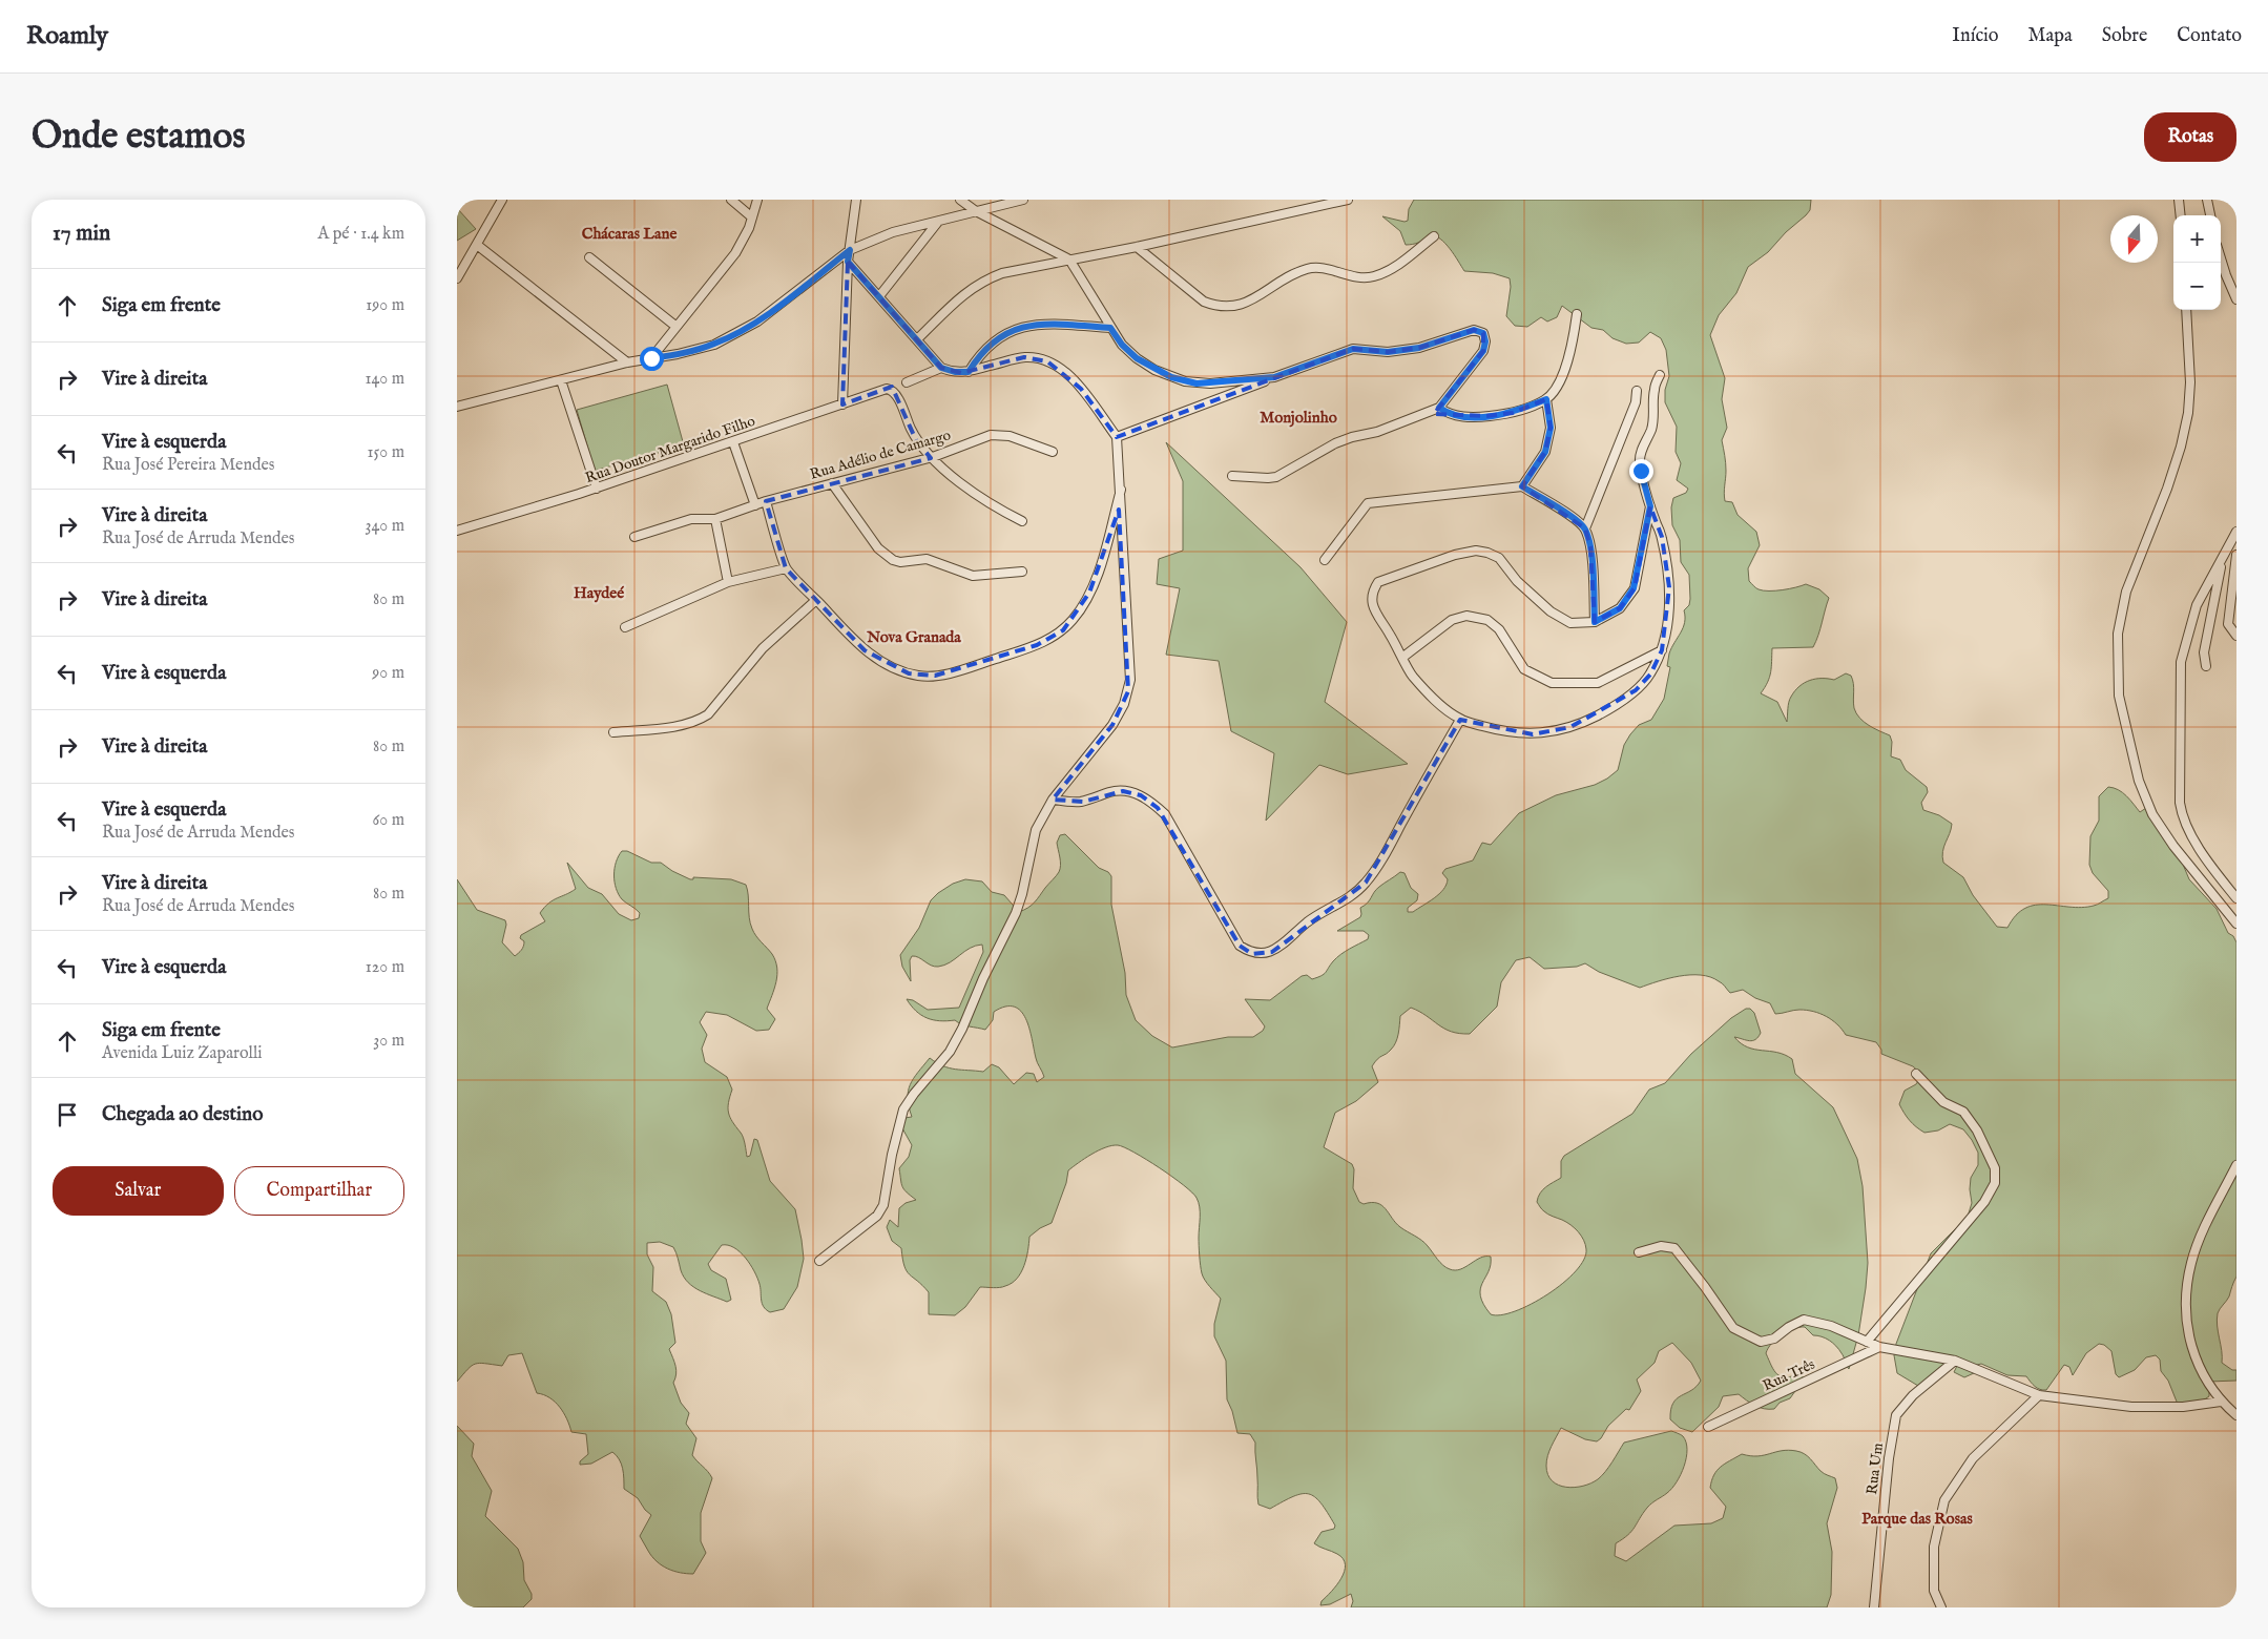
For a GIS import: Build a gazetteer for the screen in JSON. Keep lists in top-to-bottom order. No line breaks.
{"streets":{"street":["Rua Doutor Margarido Filho","Rua Adélio de Camargo","Rua Três","Rua Um"]},"crossings":[["Rua Doutor Margarido Filho","Rua Adélio de Camargo"]],"districts":["Chácaras Lane","Monjolinho","Haydeé","Nova Granada","Parque das Rosas"],"north":"bottom","page":{"header":"Roamly","nav":["Início","Mapa","Sobre","Contato"],"buttons":["Rotas",["Salvar","Compartilhar"]],"title":"Onde estamos","heading":["17 min","A pé · 1.4 km"],"map_buttons":["+","−"],"list":[["Siga em frente","190 m"],["Vire à direita","140 m"],["Vire à esquerda","Rua José Pereira Mendes","150 m"],["Vire à direita","Rua José de Arruda Mendes","340 m"],["Vire à direita","80 m"],["Vire à esquerda","90 m"],["Vire à direita","80 m"],["Vire à esquerda","Rua José de Arruda Mendes","60 m"],["Vire à direita","Rua José de Arruda Mendes","80 m"],["Vire à esquerda","120 m"],["Siga em frente","Avenida Luiz Zaparolli","30 m"],"Chegada ao destino"]}}
